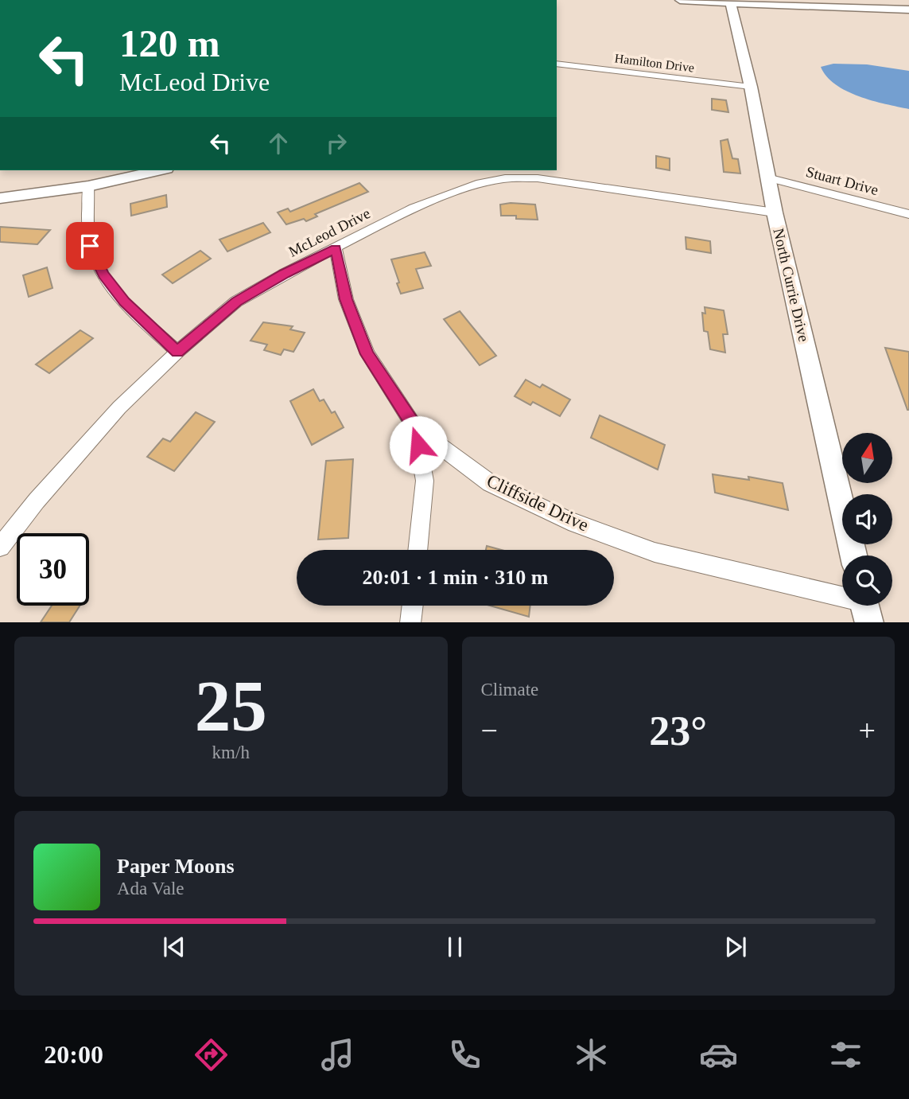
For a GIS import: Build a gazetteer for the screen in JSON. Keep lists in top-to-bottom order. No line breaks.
{"streets":{"street":["Hamilton Drive","Stuart Drive","McLeod Drive","North Currie Drive","Cliffside Drive"]},"crossings":[["Hamilton Drive","North Currie Drive"],["Stuart Drive","North Currie Drive"],["McLeod Drive","North Currie Drive"],["McLeod Drive","Cliffside Drive"]],"north":"top","page":{"turn":["120 m","McLeod Drive"],"limit":"30","trip":"20:01 · 1 min · 310 m","tile":[["25","km/h"],"Climate"],"heat":["−","23°","+"],"song":["Paper Moons","Ada Vale"],"tabs":"20:00"}}
